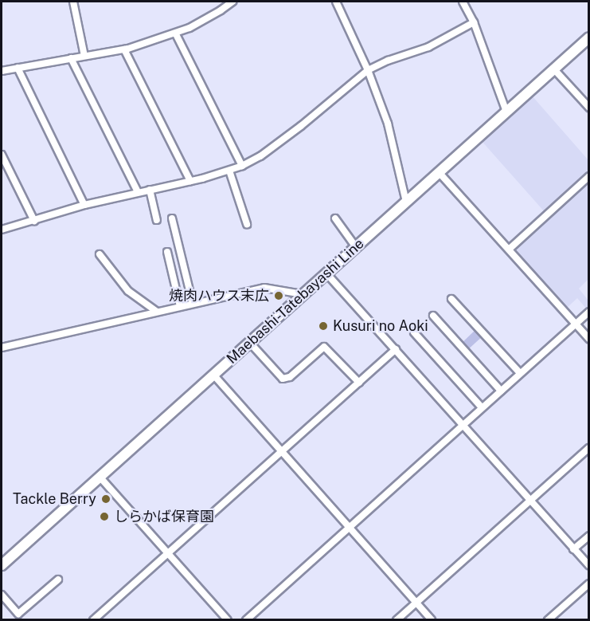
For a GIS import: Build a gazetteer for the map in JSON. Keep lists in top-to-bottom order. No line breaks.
{"streets":{"main road":["Maebashi-Tatebayashi Line"]},"places":["焼肉ハウス末広","Kusuri no Aoki","Tackle Berry","しらかば保育園"]}
